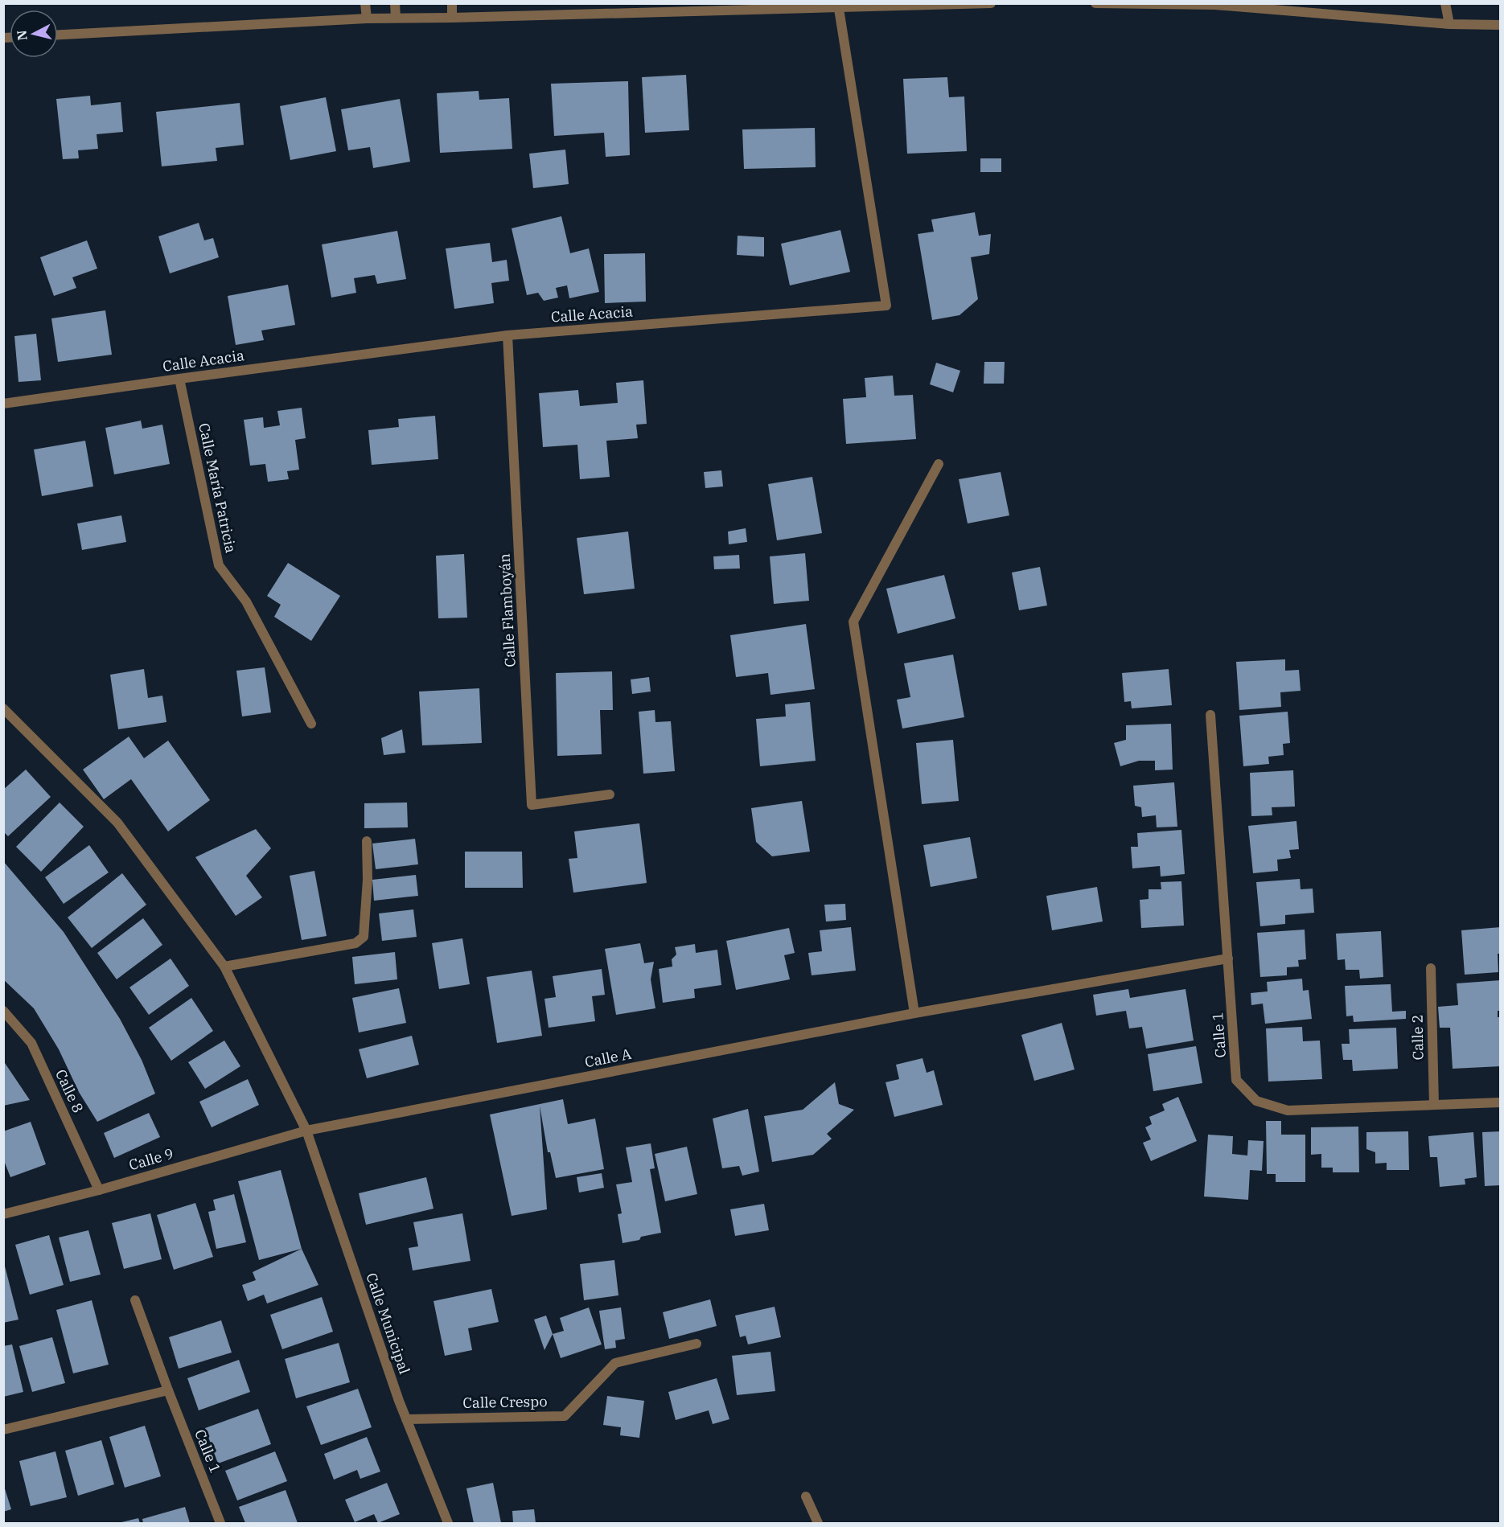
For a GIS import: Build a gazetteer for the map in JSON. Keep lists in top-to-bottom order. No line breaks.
{"streets":{"street":["Calle Acacia","Calle María Patricia","Calle Flamboyán","Calle 1","Calle 2","Calle A","Calle 8","Calle 9","Calle Municipal","Calle Crespo"]},"crossings":[["Calle Acacia","Calle María Patricia"],["Calle Acacia","Calle Flamboyán"],["Calle 1","Calle 2"],["Calle 1","Calle A"],["Calle A","Calle 9"],["Calle A","Calle Municipal"],["Calle 8","Calle 9"],["Calle 9","Calle Municipal"],["Calle Municipal","Calle Crespo"]],"north":"left"}
